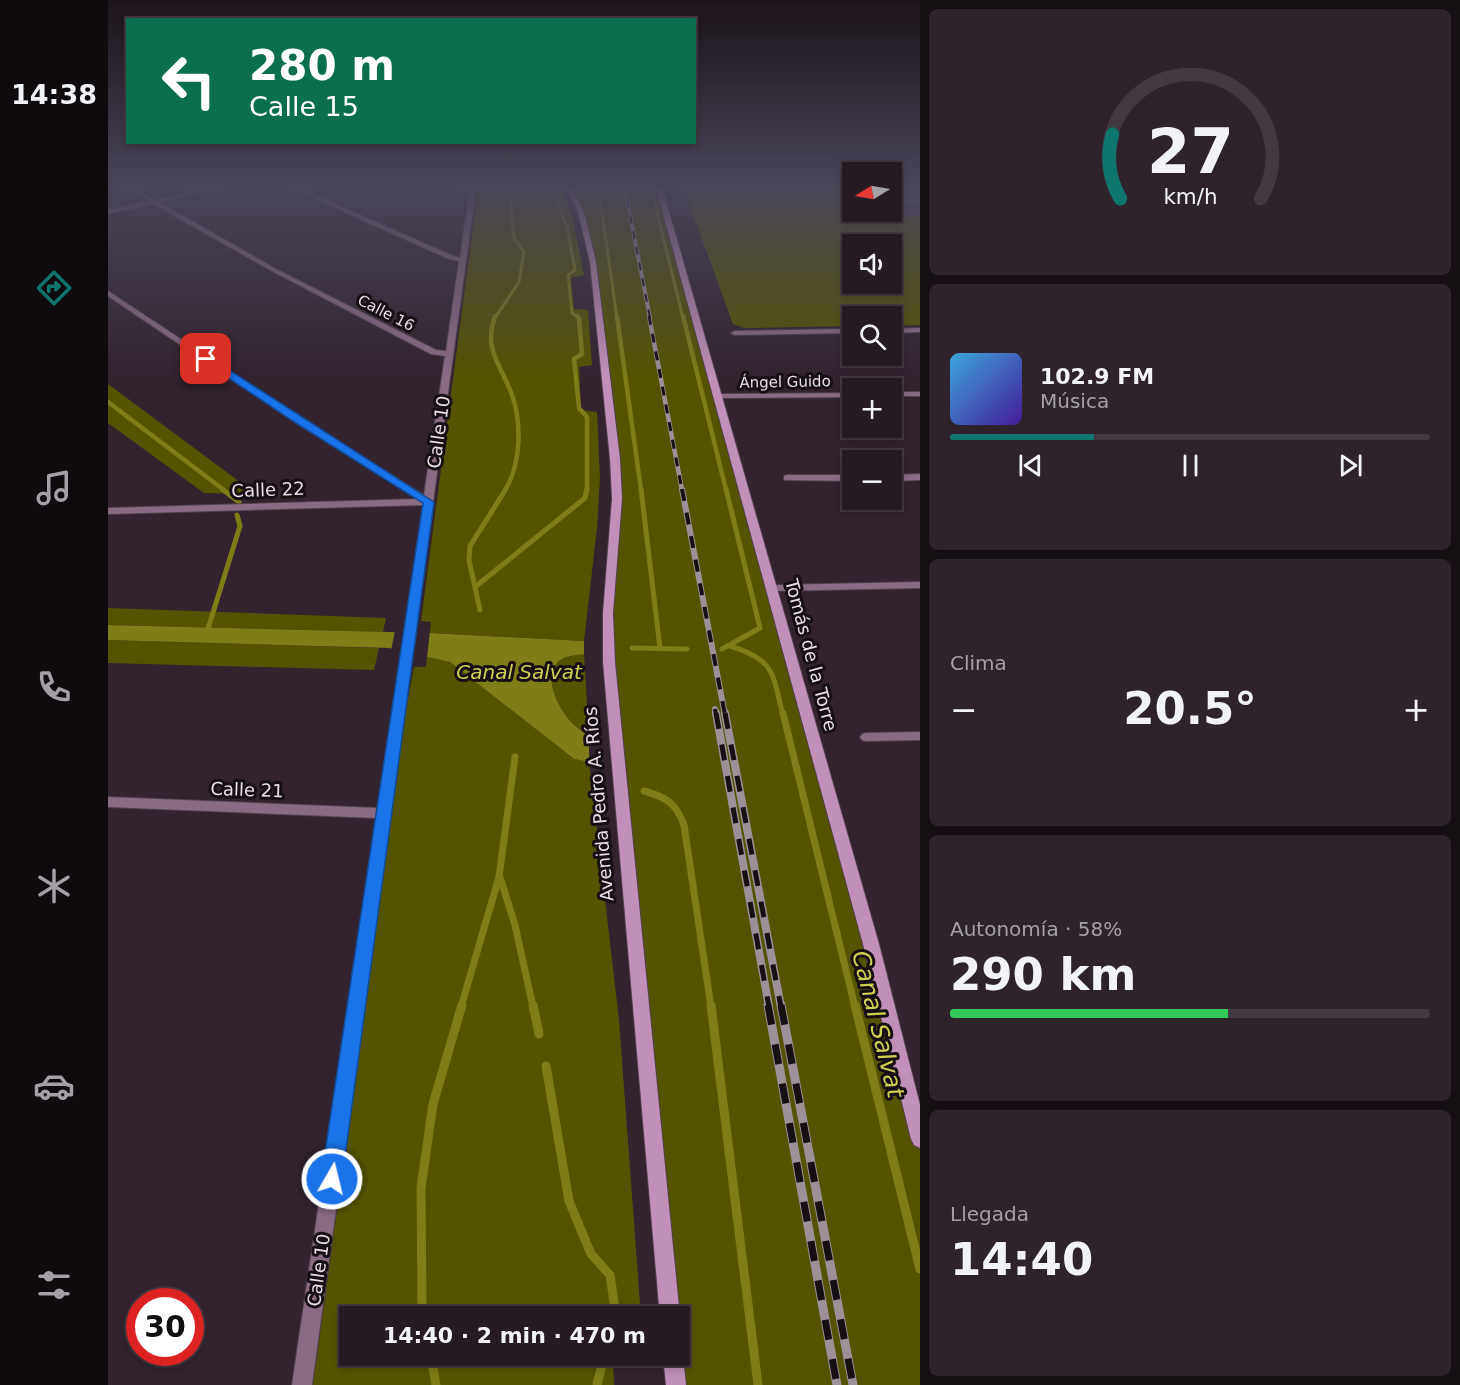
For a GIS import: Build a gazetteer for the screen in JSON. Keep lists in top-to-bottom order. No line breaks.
{"streets":{"main road":["Tomás de la Torre","Avenida Pedro A. Ríos"],"street":["Calle 16","Ángel Guido","Calle 10","Calle 22","Calle 21"]},"crossings":[["Calle 16","Calle 10"],["Ángel Guido","Tomás de la Torre"],["Calle 10","Calle 22"],["Calle 10","Calle 21"]],"water":["Canal Salvat"],"north":"left","page":{"tabs":"14:38","turn":["280 m","Calle 15"],"map_buttons":["+","−"],"song":["102.9 FM","Música"],"tile":["Clima",["Autonomía · 58%","290 km"],["Llegada","14:40"]],"heat":["−","20.5°","+"],"limit":"30","trip":"14:40 · 2 min · 470 m","gauge":["27","km/h"]}}
